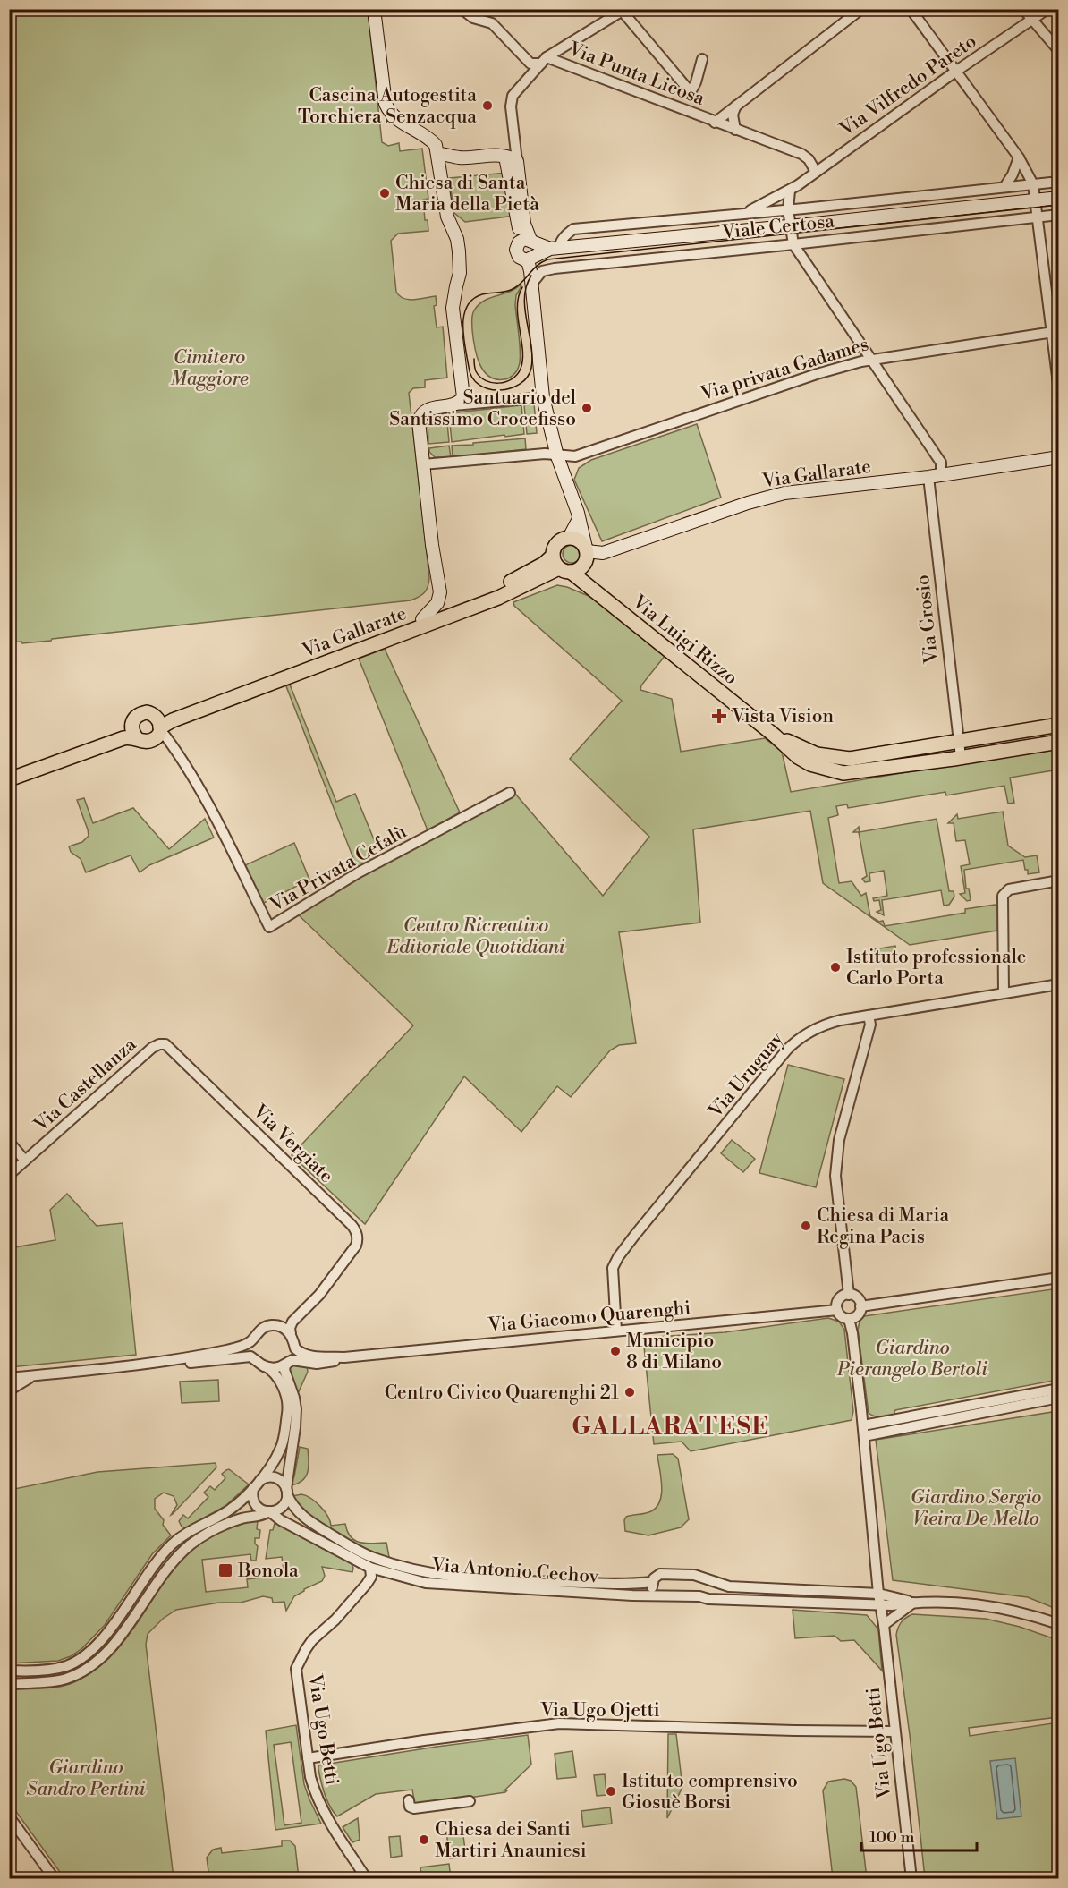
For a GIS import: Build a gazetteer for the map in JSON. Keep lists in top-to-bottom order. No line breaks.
{"streets":{"main road":["Viale Certosa","Via Gallarate","Via Luigi Rizzo"],"street":["Via Punta Licosa","Via Vilfredo Pareto","Via privata Gadames","Via Grosio","Via Privata Cefalù","Via Uruguay","Via Castellanza","Via Vergiate","Via Giacomo Quarenghi","Via Antonio Cechov","Via Ugo Ojetti","Via Ugo Betti"]},"crossings":[["Via Punta Licosa","Via Vilfredo Pareto"],["Via Vilfredo Pareto","Viale Certosa"],["Via Gallarate","Via Grosio"],["Via Gallarate","Via Luigi Rizzo"],["Via Gallarate","Via Privata Cefalù"],["Via Uruguay","Via Giacomo Quarenghi"],["Via Castellanza","Via Vergiate"],["Via Vergiate","Via Giacomo Quarenghi"],["Via Antonio Cechov","Via Ugo Betti"],["Via Ugo Ojetti","Via Ugo Betti"]],"districts":["GALLARATESE"],"parks":["Cimitero Maggiore","Centro Ricreativo Editoriale Quotidiani","Giardino Pierangelo Bertoli","Giardino Sergio Vieira De Mello","Giardino Sandro Pertini"],"places":{"other":["Cascina Autogestita Torchiera Senzacqua","Chiesa di Santa Maria della Pietà","Santuario del Santissimo Crocefisso","Istituto professionale Carlo Porta","Chiesa di Maria Regina Pacis","Municipio 8 di Milano","Centro Civico Quarenghi 21","Istituto comprensivo Giosuè Borsi","Chiesa dei Santi Martiri Anauniesi"],"health":["Vista Vision"],"transit":["Bonola"]},"scale_bar":"100 m"}
